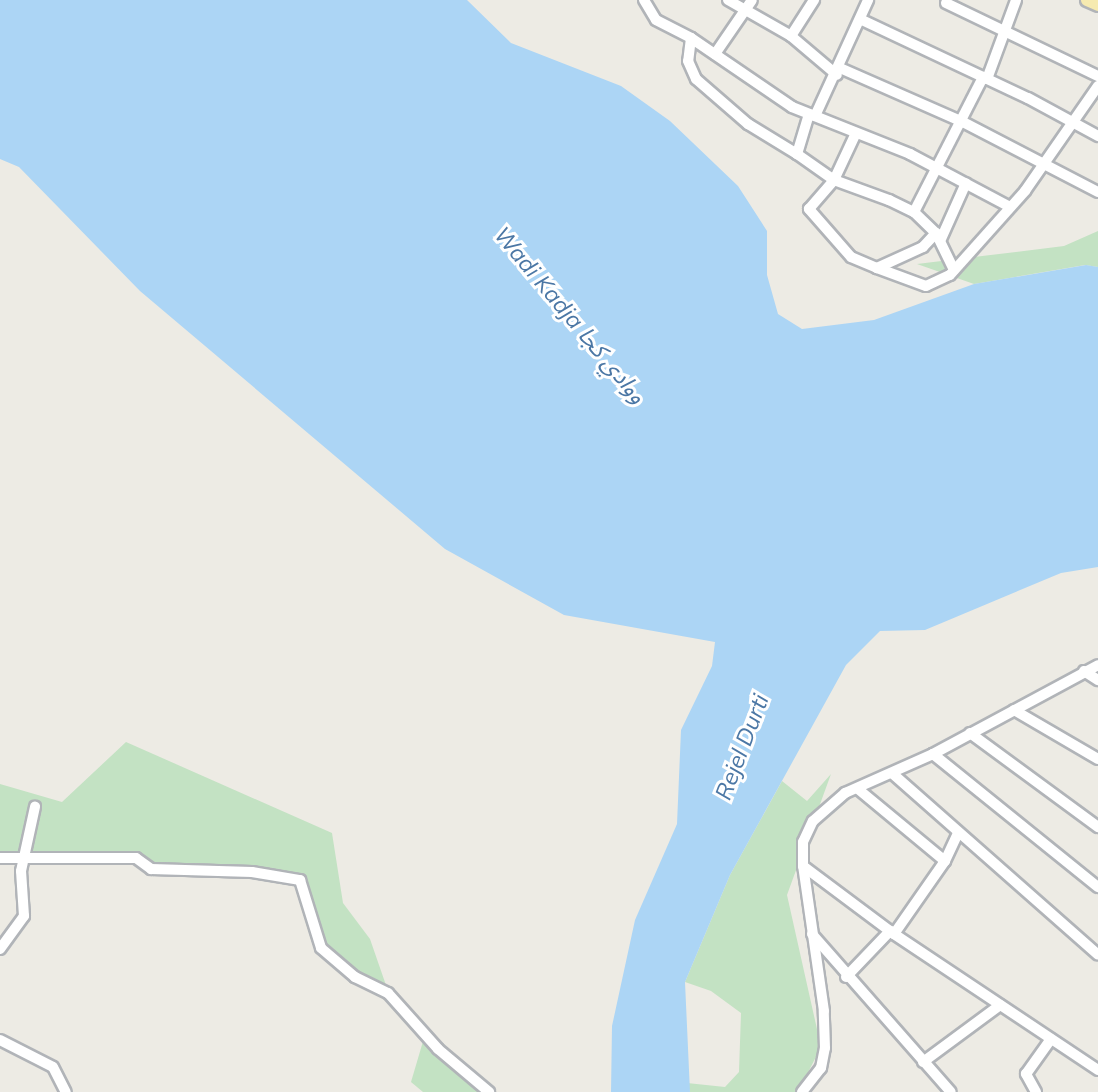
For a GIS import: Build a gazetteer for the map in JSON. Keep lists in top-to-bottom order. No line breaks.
{"water":["Wadi Kadja ووادي كجا","Rejel Durti"]}
